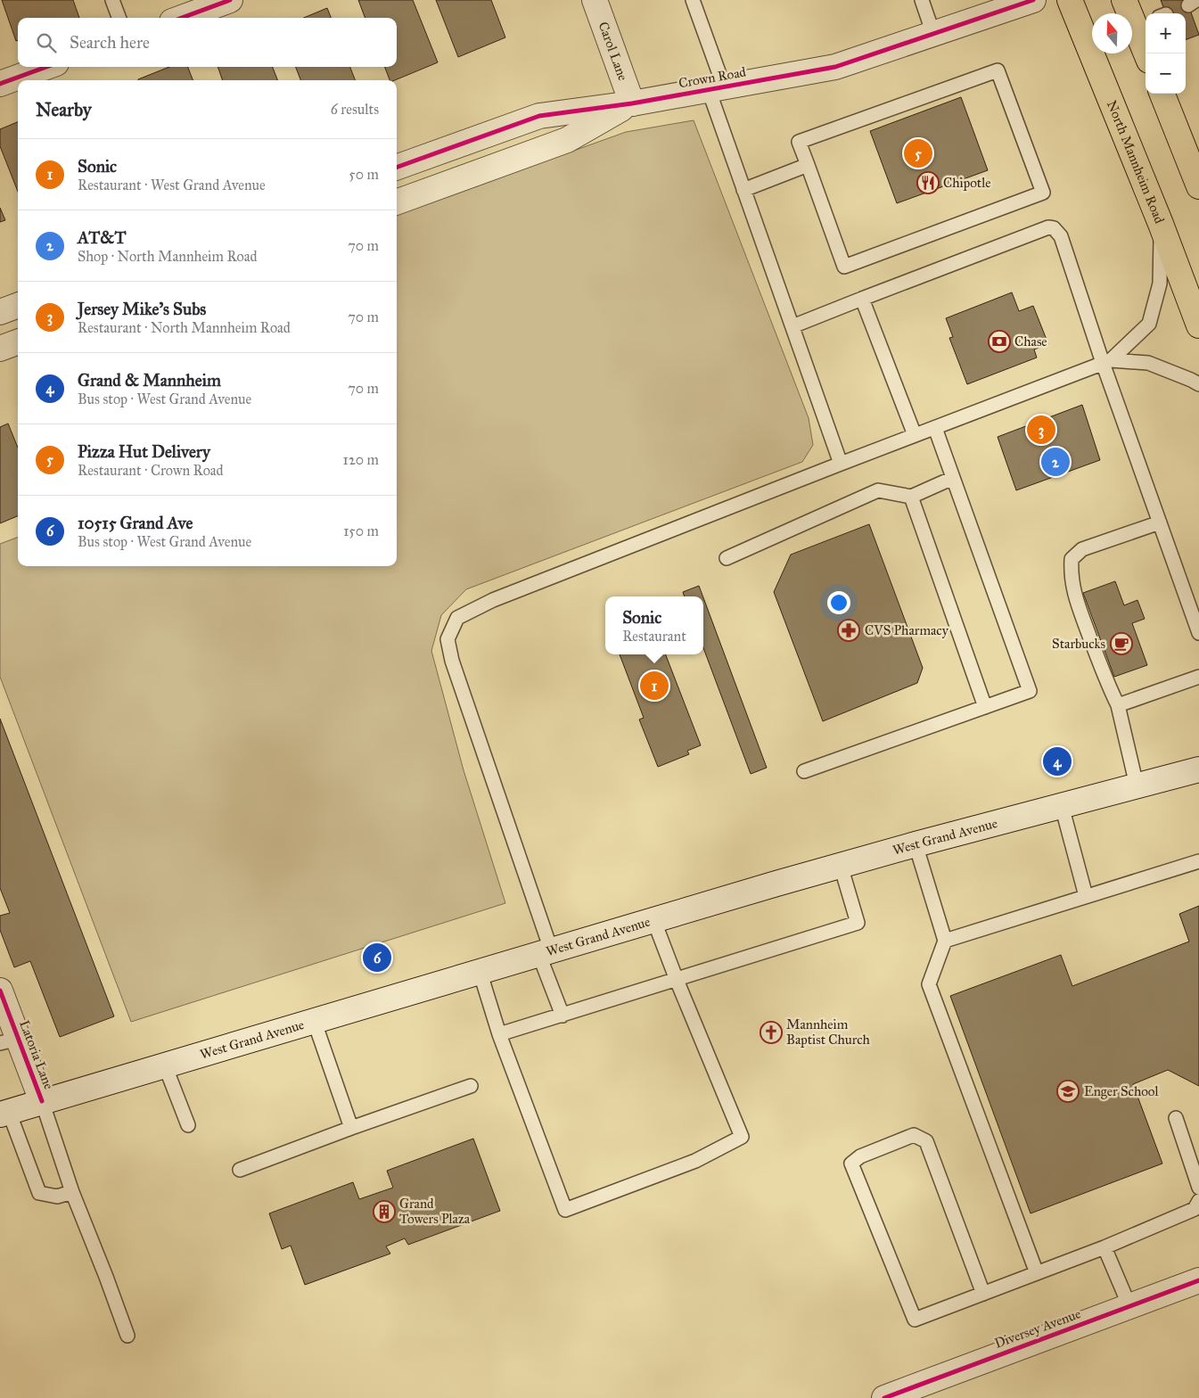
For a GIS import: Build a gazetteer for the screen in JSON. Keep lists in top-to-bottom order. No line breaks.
{"streets":{"main road":["North Mannheim Road"],"street":["Carol Lane","Crown Road","West Grand Avenue","Latoria Lane","Diversey Avenue"]},"crossings":[["Carol Lane","Crown Road"],["West Grand Avenue","Latoria Lane"]],"places":{"restaurant":["Chipotle"],"bank":["Chase"],"pharmacy":["CVS Pharmacy"],"cafe":["Starbucks"],"church":["Mannheim Baptist Church"],"school or university":["Enger School"],"building":["Grand Towers Plaza"]},"north":"top","page":{"map_buttons":["+","−"],"search":"Search here","heading":["Nearby","6 results"],"pins":["5","3","2","1","4","6"],"list":[{"mark":"1","name":"Sonic","note":"Restaurant · West Grand Avenue","value":"50 m"},{"mark":"2","name":"AT&T","note":"Shop · North Mannheim Road","value":"70 m"},{"mark":"3","name":"Jersey Mike's Subs","note":"Restaurant · North Mannheim Road","value":"70 m"},{"mark":"4","name":"Grand & Mannheim","note":"Bus stop · West Grand Avenue","value":"70 m"},{"mark":"5","name":"Pizza Hut Delivery","note":"Restaurant · Crown Road","value":"120 m"},{"mark":"6","name":"10515 Grand Ave","note":"Bus stop · West Grand Avenue","value":"150 m"}],"popup":["Sonic","Restaurant"]}}
